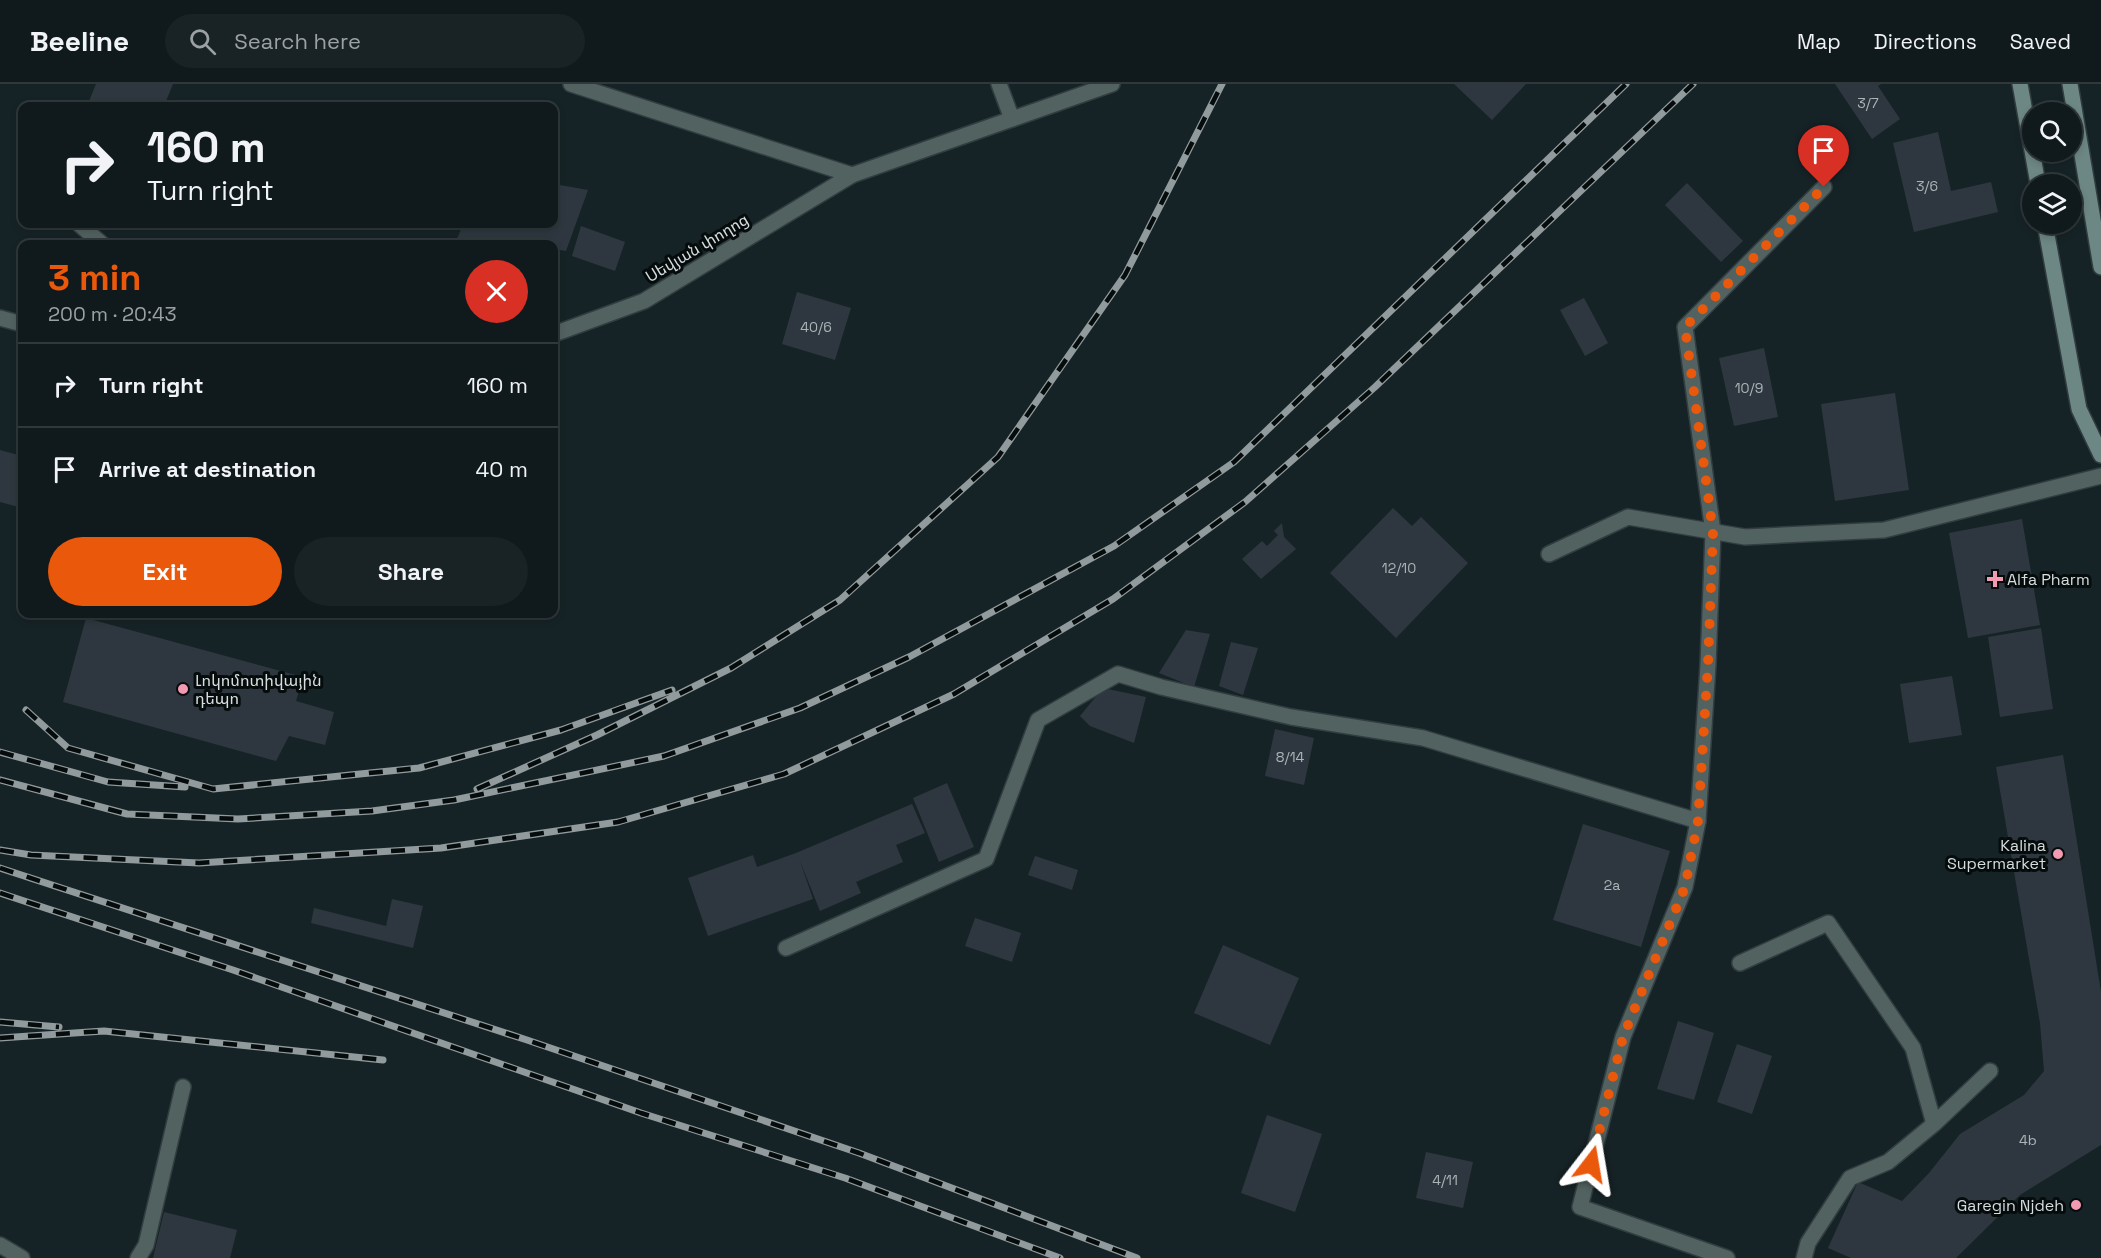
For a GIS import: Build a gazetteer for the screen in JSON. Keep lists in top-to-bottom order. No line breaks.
{"streets":{"street":["Սեվյան փողոց"]},"places":{"health":["Alfa Pharm"],"other":["Լոկոմոտիվային դեպո","Kalina Supermarket","Garegin Njdeh"]},"house_numbers":["3/7","3/6","40/6","10/9","12/10","8/14","2a","4b","4/11"],"page":{"header":"Beeline","search":"Search here","nav":["Map","Directions","Saved"],"turn":["160 m","Turn right"],"heading":["3 min","200 m · 20:43"],"list":[{"name":"Turn right","value":"160 m"},{"name":"Arrive at destination","value":"40 m"}],"buttons":["Exit","Share"]}}
